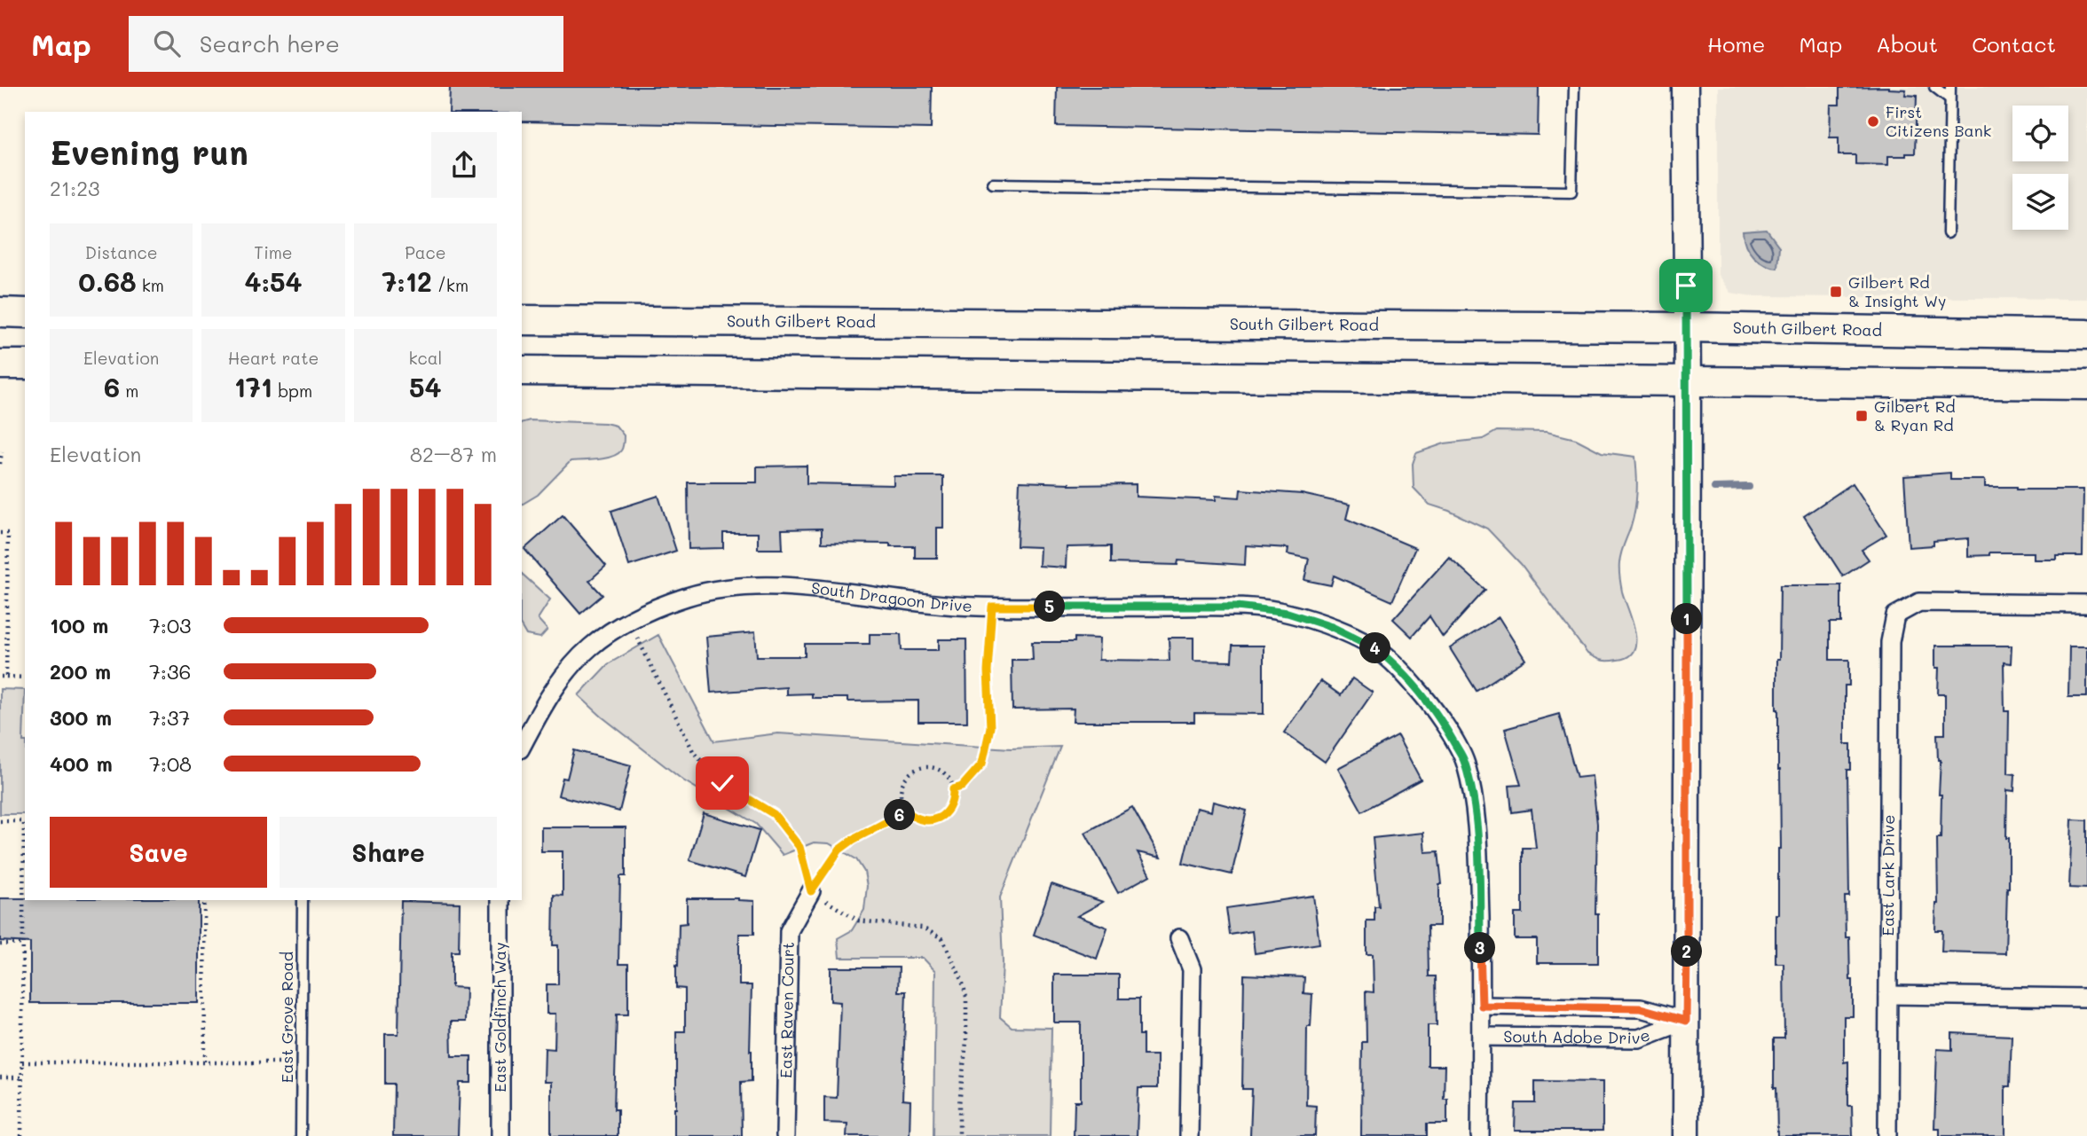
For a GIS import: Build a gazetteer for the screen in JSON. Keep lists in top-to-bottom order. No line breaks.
{"streets":{"main road":["South Gilbert Road"],"street":["South Dragoon Drive","East Lark Drive","East Raven Court","East Goldfinch Way","South Adobe Drive"],"lane":["East Grove Road"]},"crossings":[["South Dragoon Drive","South Adobe Drive"]],"places":{"other":["First Citizens Bank"],"transit":["Gilbert Rd & Insight Wy","Gilbert Rd & Ryan Rd"]},"page":{"header":"Map","search":"Search here","nav":["Home","Map","About","Contact"],"heading":["Evening run","21:23"],"stats":[["Distance","0.68 km"],["Time","4:54"],["Pace","7:12 /km"],["Elevation","6 m"],["Heart rate","171 bpm"],["kcal","54"]],"chart":["Elevation","82–87 m"],"pins":["5","1","4","6","3","2"],"list":[{"name":"100 m","note":"7:03"},{"name":"200 m","note":"7:36"},{"name":"300 m","note":"7:37"},{"name":"400 m","note":"7:08"}],"buttons":["Save","Share"]}}
